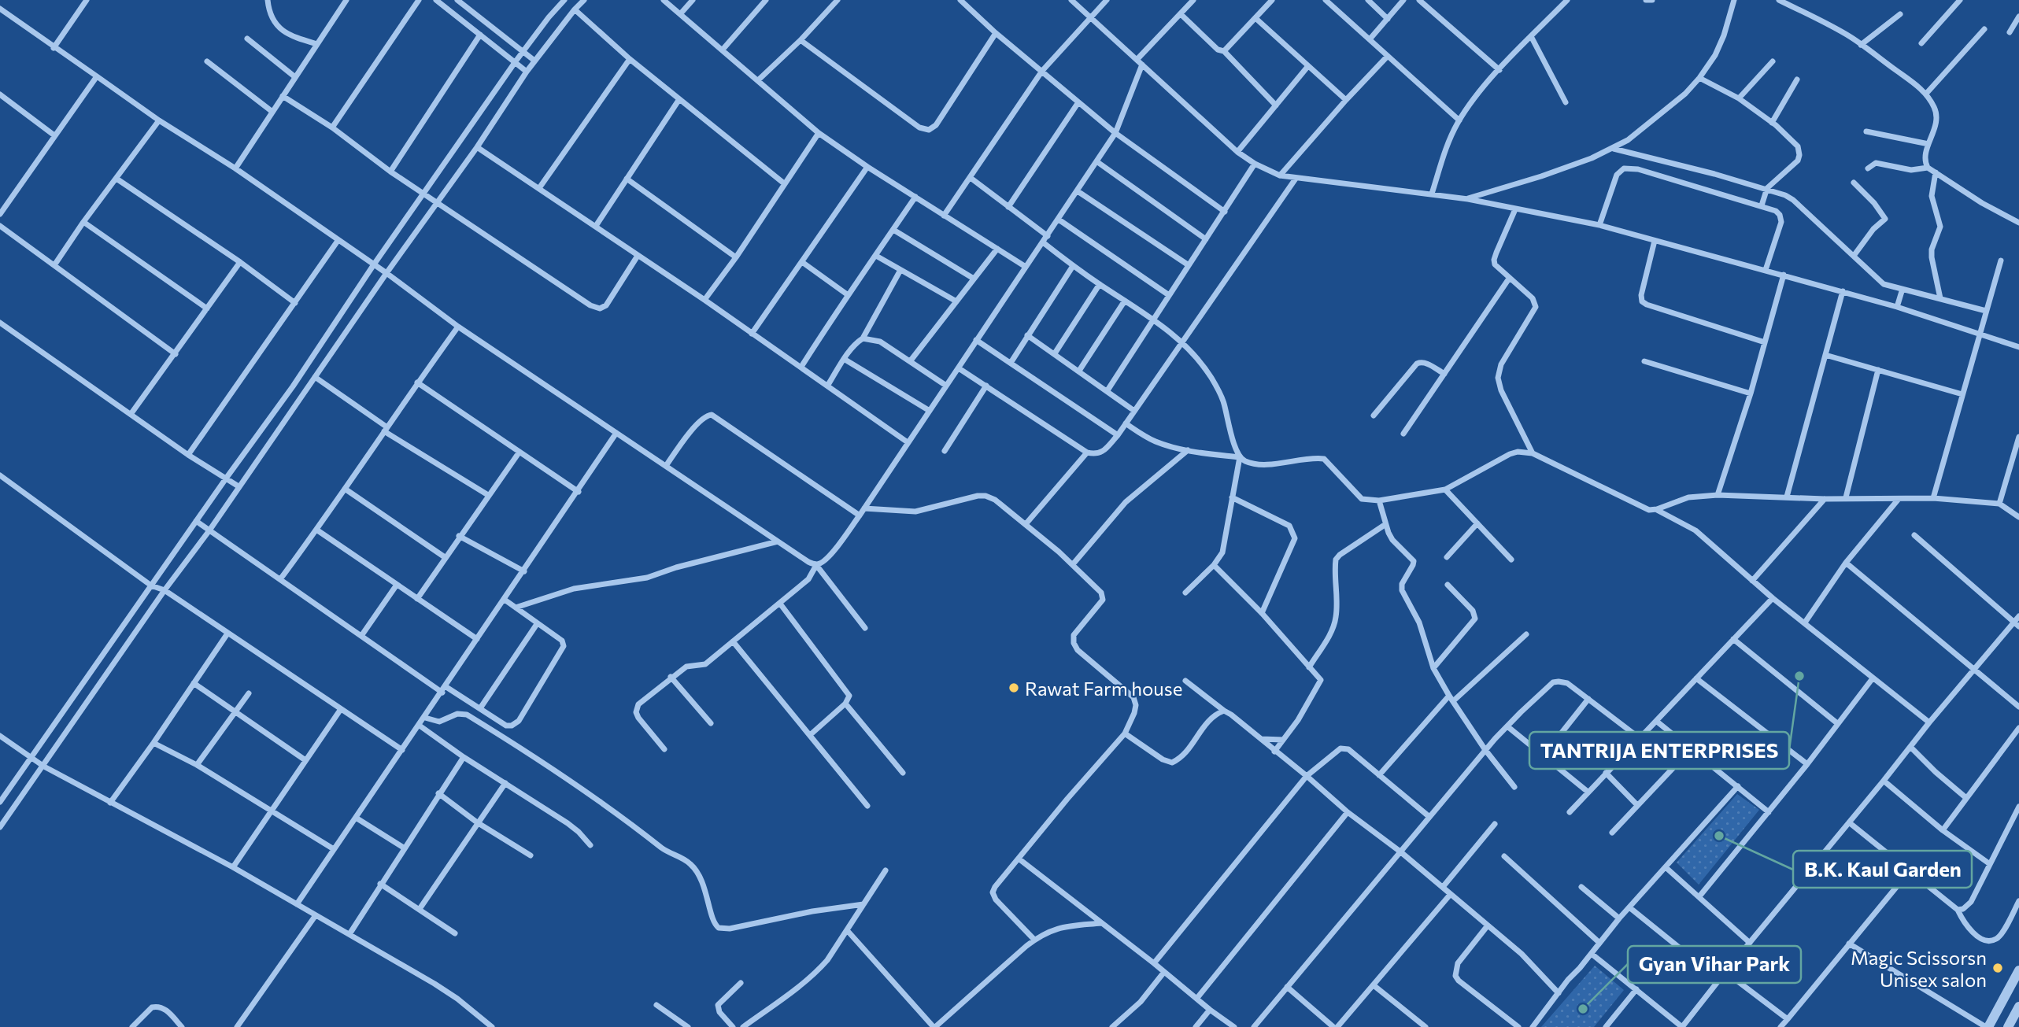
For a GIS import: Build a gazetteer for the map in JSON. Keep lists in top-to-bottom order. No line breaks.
{"places":["TANTRIJA ENTERPRISES","Rawat Farm house","B.K. Kaul Garden","Magic Scissorsn Unisex salon","Gyan Vihar Park"]}
